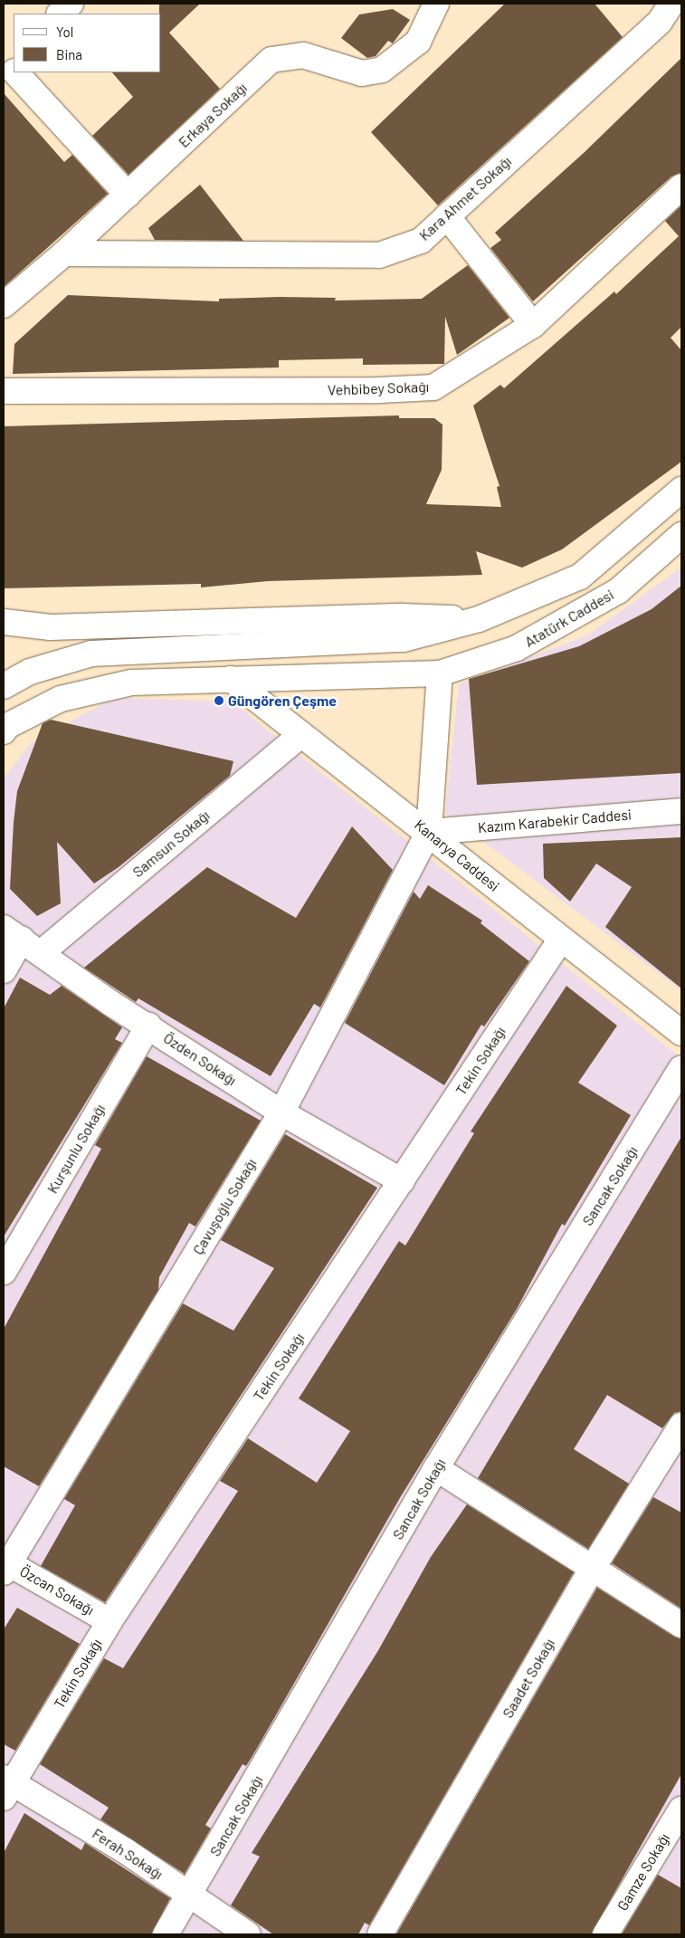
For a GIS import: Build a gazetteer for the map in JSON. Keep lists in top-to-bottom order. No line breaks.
{"streets":{"street":["Erkaya Sokağı","Kara Ahmet Sokağı","Vehbibey Sokağı","Atatürk Caddesi","Kazım Karabekir Caddesi","Samsun Sokağı","Kanarya Caddesi","Özden Sokağı","Tekin Sokağı","Kurşunlu Sokağı","Sancak Sokağı","Çavuşoğlu Sokağı","Özcan Sokağı","Saadet Sokağı","Ferah Sokağı","Gamze Sokağı"]},"crossings":[["Erkaya Sokağı","Kara Ahmet Sokağı"],["Atatürk Caddesi","Kanarya Caddesi"],["Kazım Karabekir Caddesi","Kanarya Caddesi"],["Kazım Karabekir Caddesi","Çavuşoğlu Sokağı"],["Samsun Sokağı","Kanarya Caddesi"],["Samsun Sokağı","Özden Sokağı"],["Kanarya Caddesi","Tekin Sokağı"],["Kanarya Caddesi","Çavuşoğlu Sokağı"],["Özden Sokağı","Tekin Sokağı"],["Özden Sokağı","Kurşunlu Sokağı"],["Özden Sokağı","Çavuşoğlu Sokağı"],["Tekin Sokağı","Özcan Sokağı"],["Tekin Sokağı","Ferah Sokağı"],["Sancak Sokağı","Ferah Sokağı"],["Çavuşoğlu Sokağı","Özcan Sokağı"]],"places":["Güngören Çeşme"],"legend":["Yol","Bina"]}
